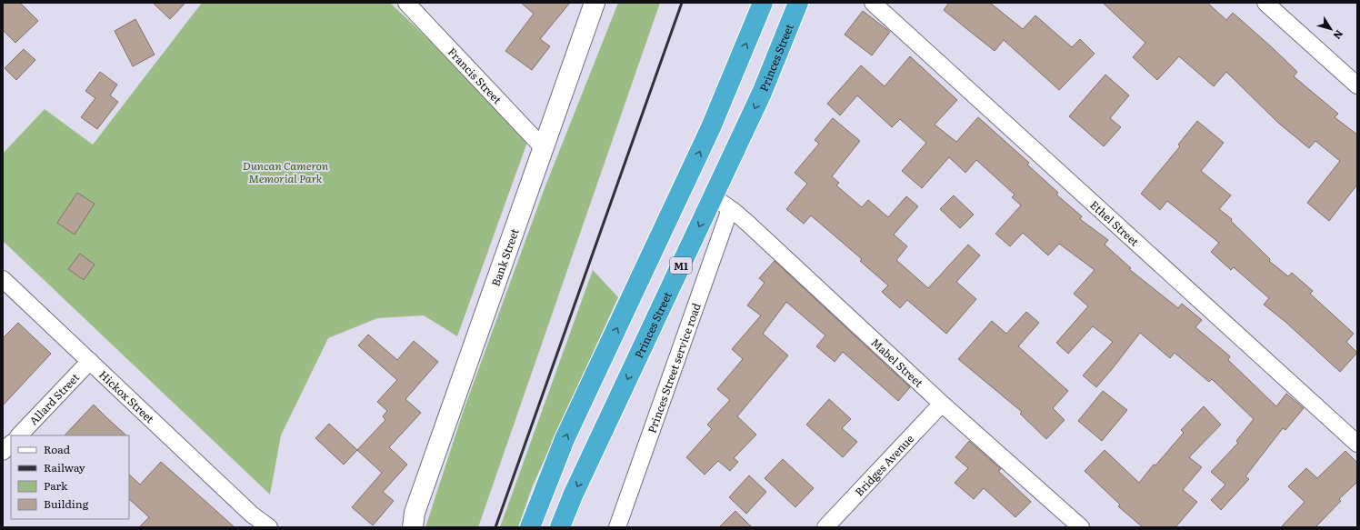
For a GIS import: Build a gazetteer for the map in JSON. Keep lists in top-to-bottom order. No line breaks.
{"streets":{"highway":["Princes Street","M1"],"main road":["Bank Street"],"street":["Francis Street","Ethel Street","Mabel Street","Princes Street service road","Hickox Street","Allard Street","Bridges Avenue"]},"crossings":[["Princes Street","Mabel Street"],["Francis Street","Bank Street"],["Mabel Street","Princes Street service road"],["Mabel Street","Bridges Avenue"],["Hickox Street","Allard Street"]],"parks":["Duncan Cameron Memorial Park"],"legend":["Road","Railway","Park","Building"],"north":"bottom right"}
